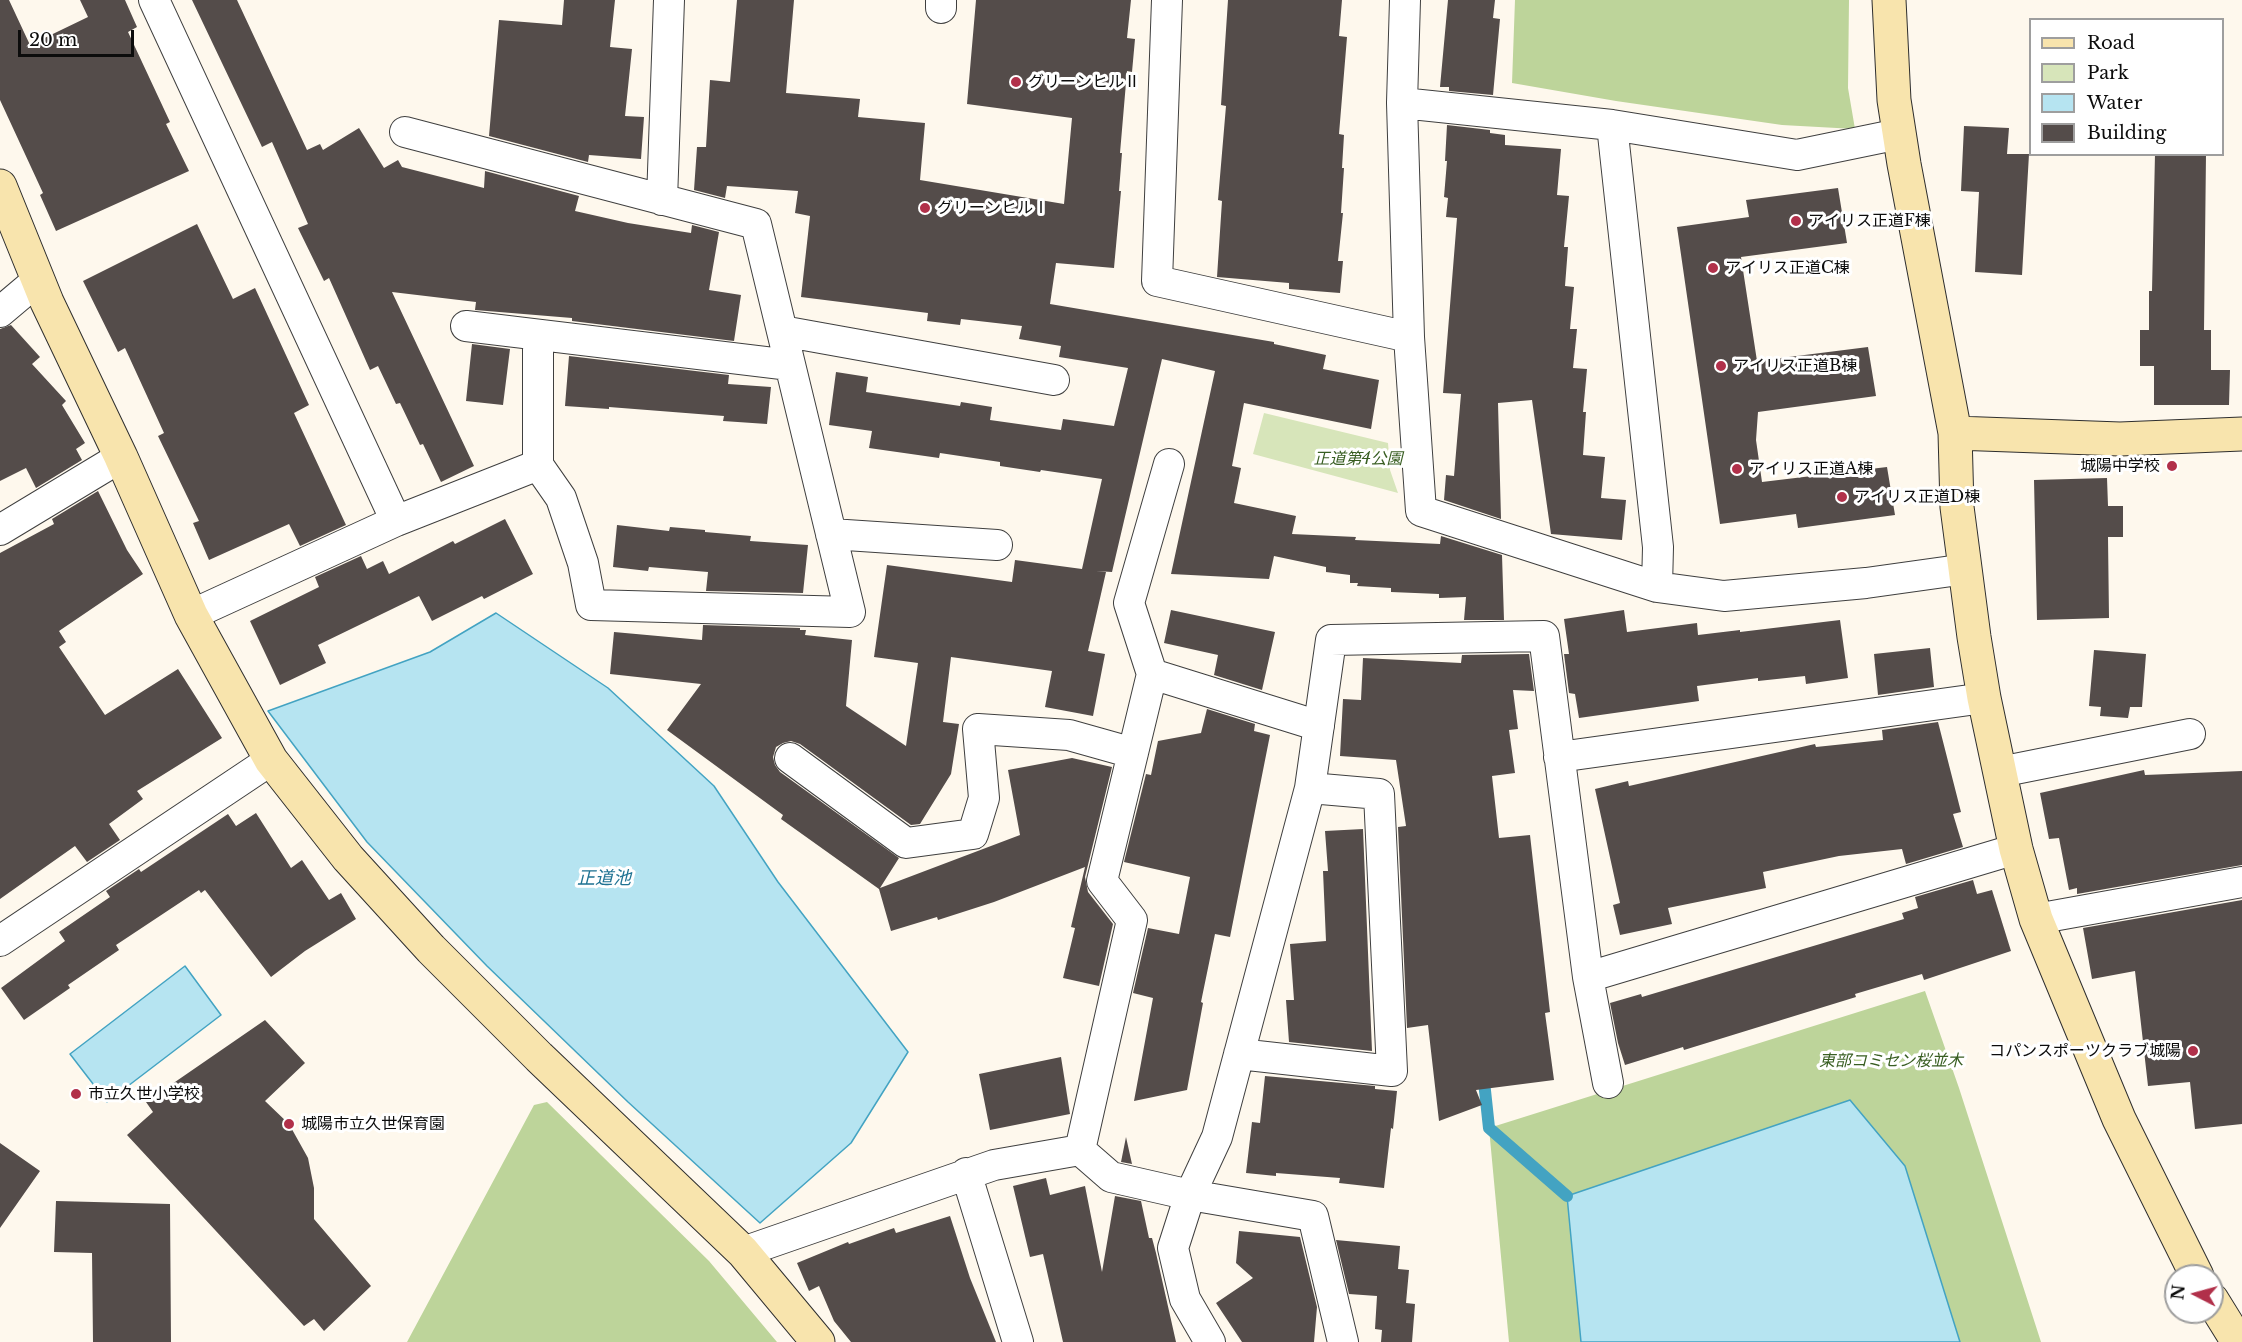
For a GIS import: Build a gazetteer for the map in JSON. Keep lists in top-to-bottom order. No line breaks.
{"water":["正道池"],"parks":["正道第4公園","東部コミセン桜並木"],"places":["グリーンヒルⅡ","グリーンヒルⅠ","アイリス正道F棟","アイリス正道C棟","アイリス正道B棟","城陽中学校","アイリス正道A棟","アイリス正道D棟","コパンスポーツクラブ城陽","市立久世小学校","城陽市立久世保育園"],"legend":["Road","Park","Water","Building"],"scale_bar":"20 m","north":"left"}
